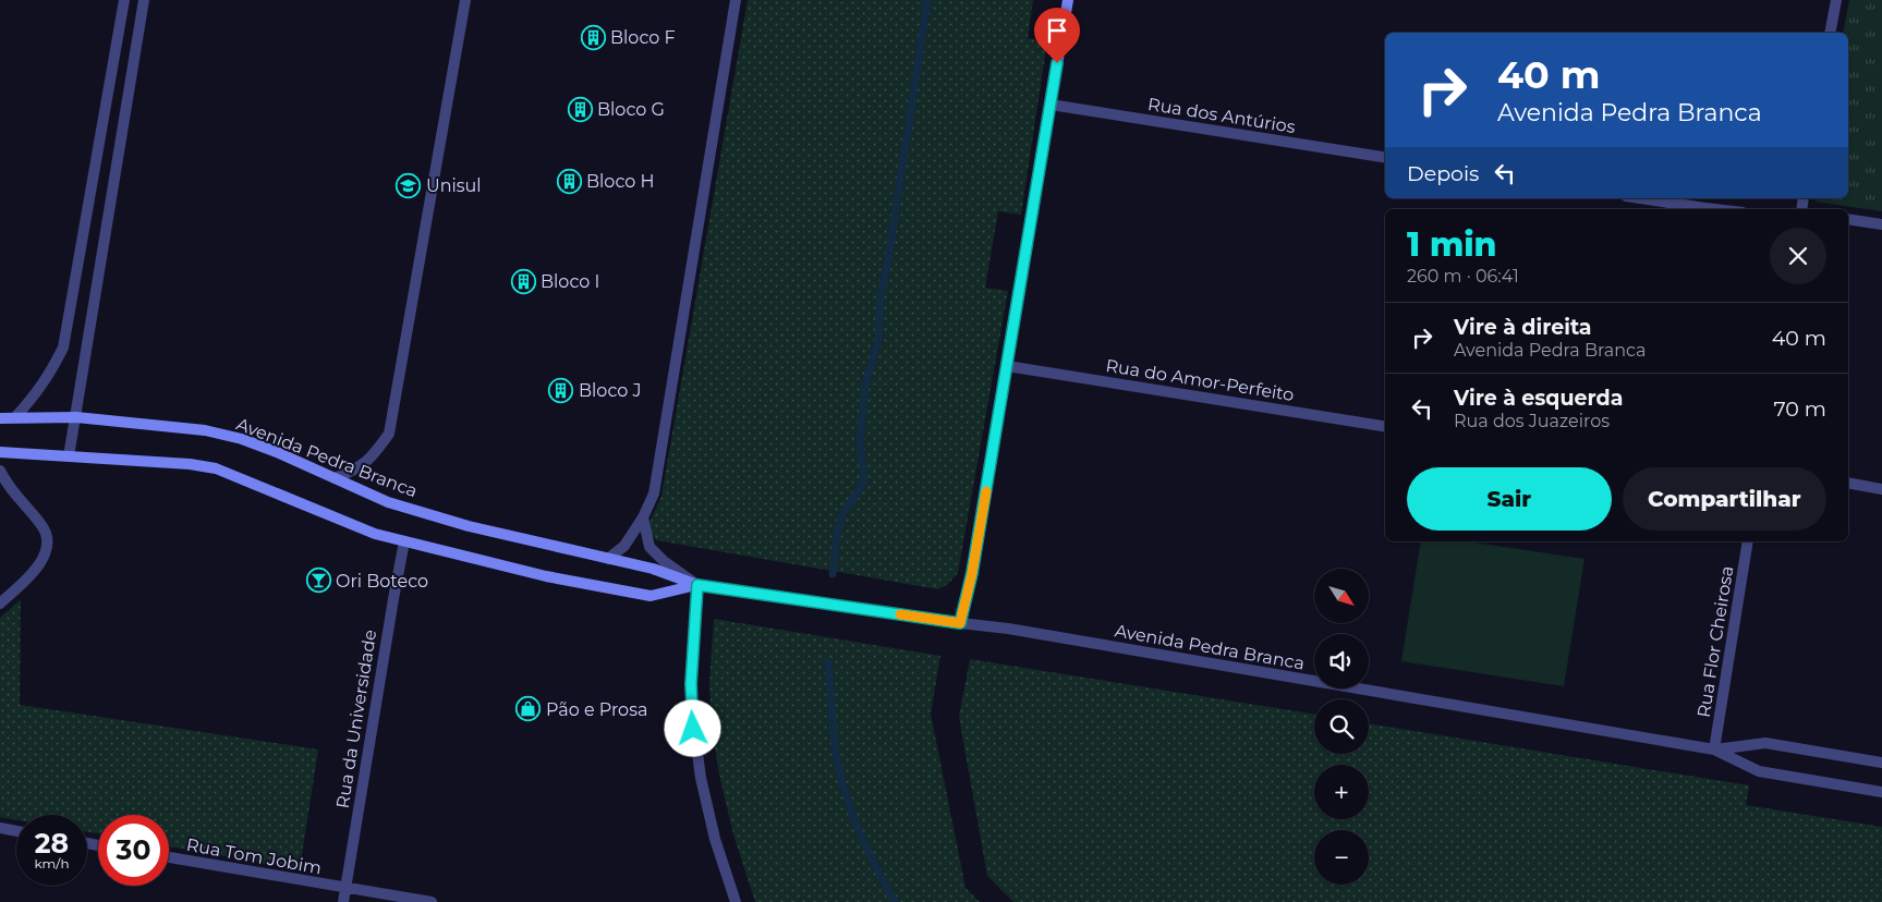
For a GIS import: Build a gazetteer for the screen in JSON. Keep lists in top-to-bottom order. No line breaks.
{"streets":{"street":["Rua dos Antúrios","Rua do Amor-Perfeito","Avenida Pedra Branca","Rua Flor Cheirosa","Rua da Universidade","Rua Tom Jobim"]},"crossings":[["Avenida Pedra Branca","Rua Flor Cheirosa"],["Avenida Pedra Branca","Rua da Universidade"],["Rua da Universidade","Rua Tom Jobim"]],"places":{"building":["Bloco F","Bloco G","Bloco H","Bloco I","Bloco J"],"school or university":["Unisul"],"bar":["Ori Boteco"],"shop":["Pão e Prosa"]},"north":"bottom right","page":{"turn":["40 m","Avenida Pedra Branca"],"then":"Depois","heading":["1 min","260 m · 06:41"],"list":[{"name":"Vire à direita","note":"Avenida Pedra Branca","value":"40 m"},{"name":"Vire à esquerda","note":"Rua dos Juazeiros","value":"70 m"}],"buttons":["Sair","Compartilhar"],"map_buttons":["+","−"],"speed":"28 km/h","limit":"30"}}
